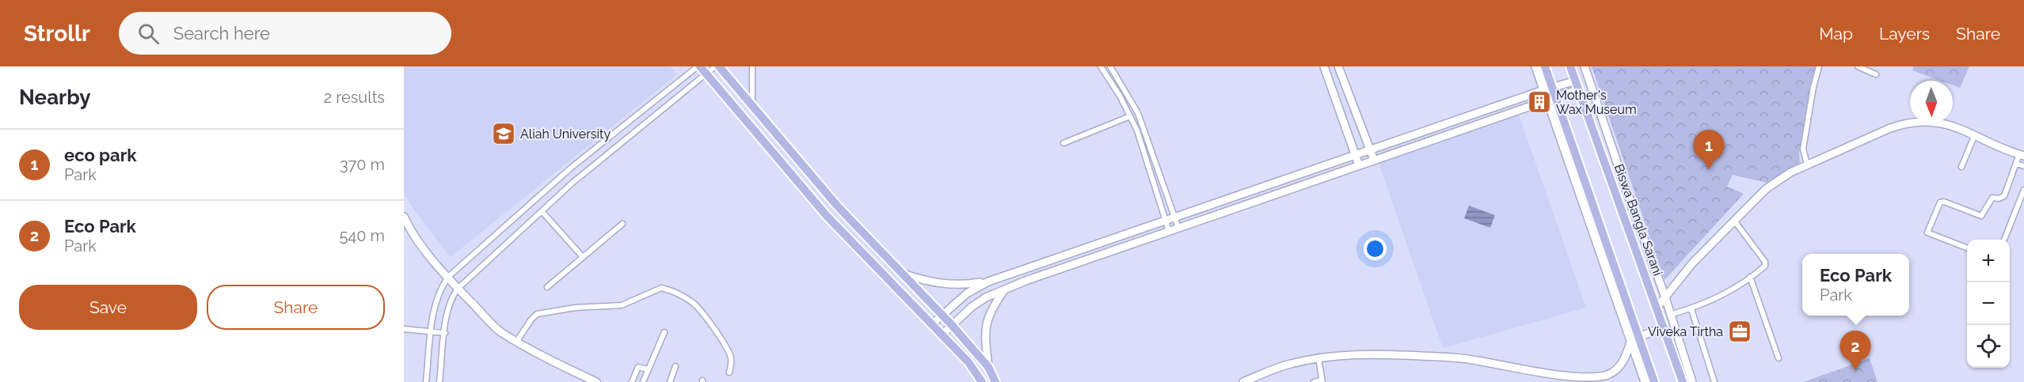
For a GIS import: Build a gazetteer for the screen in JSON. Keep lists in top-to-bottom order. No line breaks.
{"streets":{"main road":["Biswa Bangla Sarani"]},"places":{"building":["Mother's Wax Museum"],"school or university":["Aliah University"],"office":["Viveka Tirtha"]},"north":"bottom","page":{"header":"Strollr","search":"Search here","nav":["Map","Layers","Share"],"heading":["Nearby","2 results"],"list":[{"mark":"1","name":"eco park","note":"Park","value":"370 m"},{"mark":"2","name":"Eco Park","note":"Park","value":"540 m"}],"pins":["1","2"],"map_buttons":["+","−"],"popup":["Eco Park","Park"],"buttons":["Save","Share"]}}
